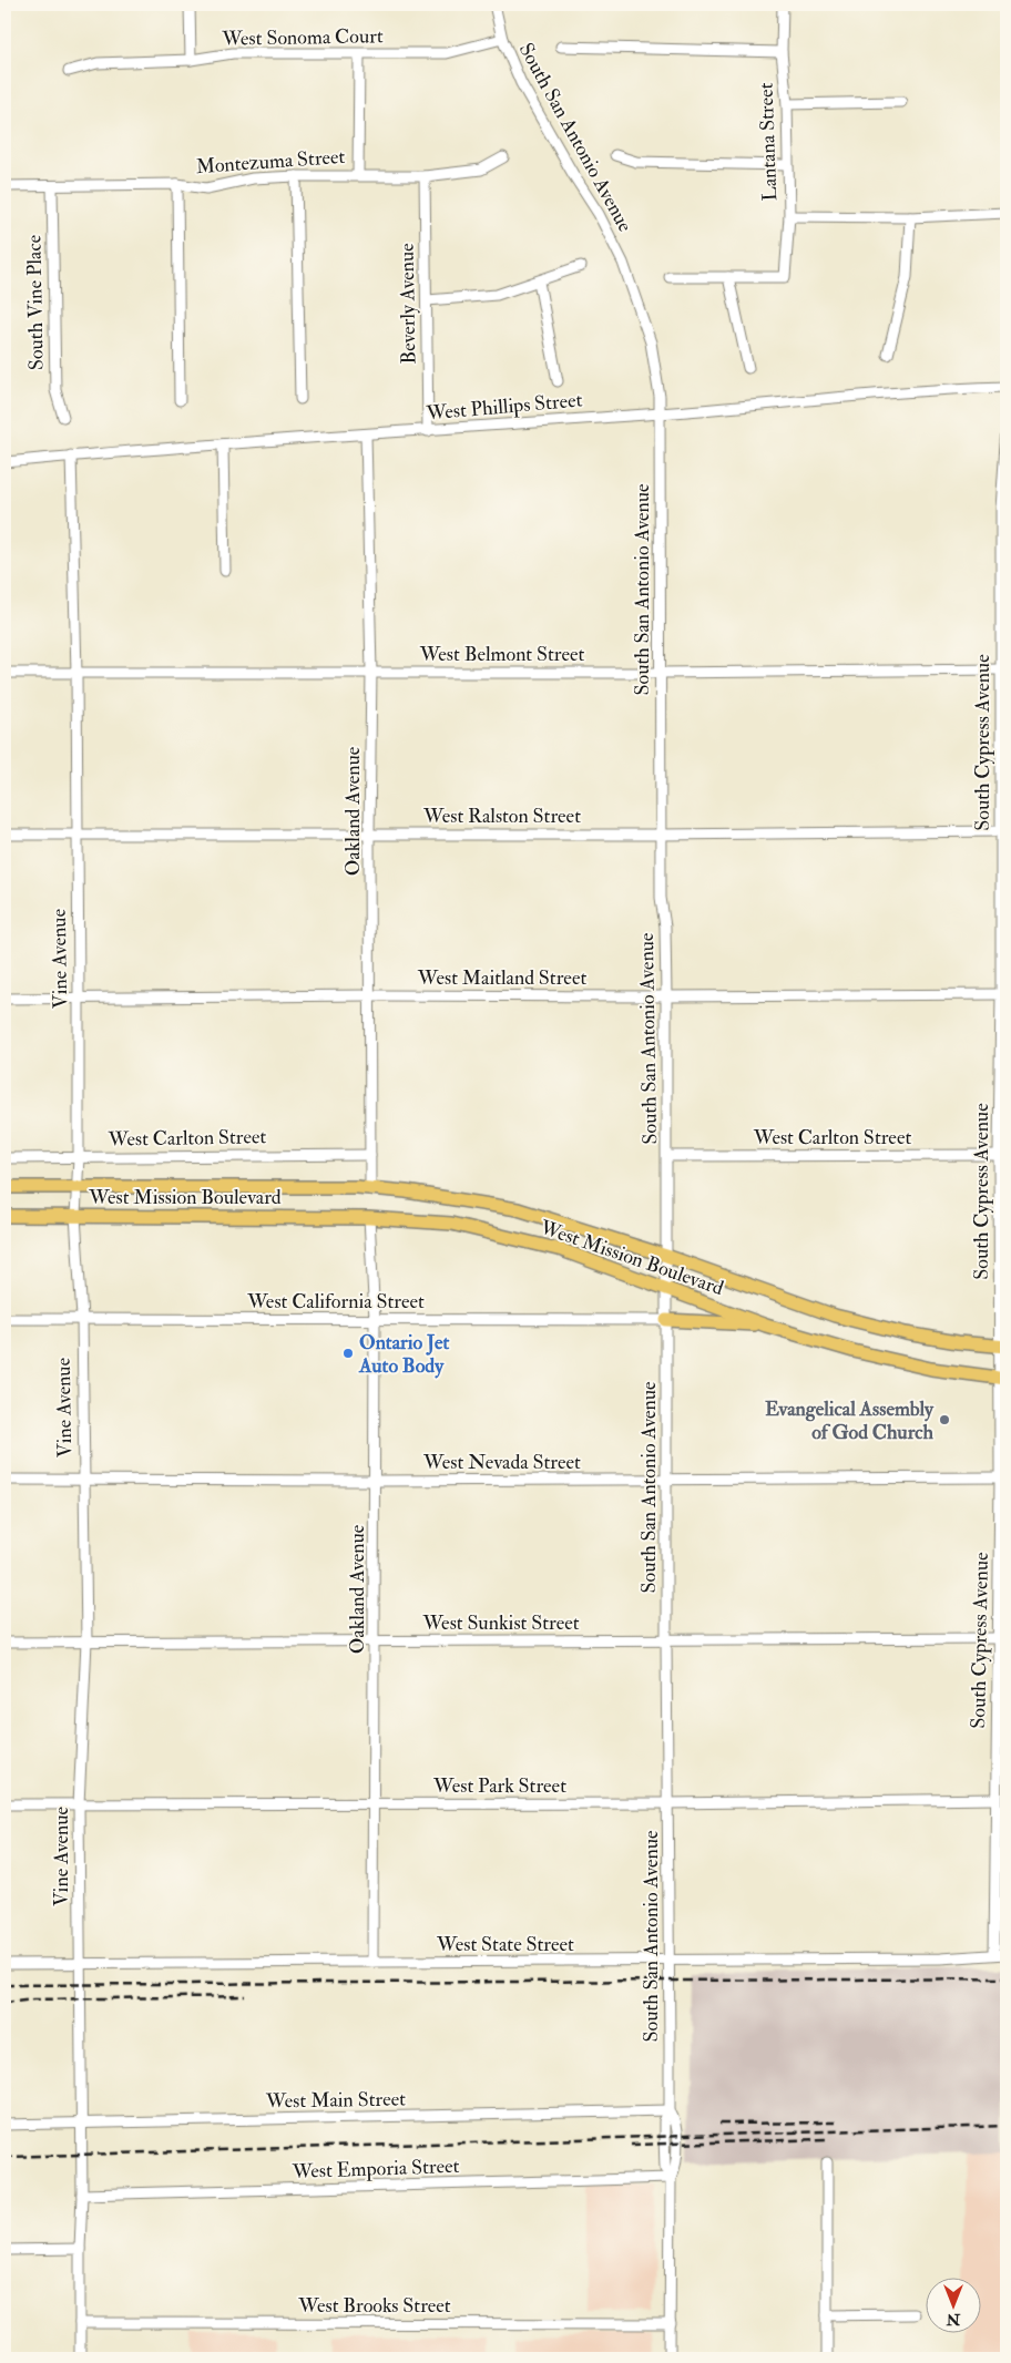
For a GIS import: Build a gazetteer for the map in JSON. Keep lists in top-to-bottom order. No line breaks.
{"streets":{"main road":["West Mission Boulevard"],"street":["West Sonoma Court","South San Antonio Avenue","Lantana Street","Montezuma Street","South Vine Place","Beverly Avenue","West Phillips Street","West Belmont Street","South Cypress Avenue","Oakland Avenue","West Ralston Street","Vine Avenue","West Maitland Street","West Carlton Street","West California Street","West Nevada Street","West Sunkist Street","West Park Street","West State Street","West Main Street","West Emporia Street","West Brooks Street"]},"crossings":[["West Sonoma Court","South San Antonio Avenue"],["South San Antonio Avenue","West Phillips Street"],["South San Antonio Avenue","West Belmont Street"],["South San Antonio Avenue","West Ralston Street"],["South San Antonio Avenue","West Maitland Street"],["South San Antonio Avenue","West Carlton Street"],["South San Antonio Avenue","West Mission Boulevard"],["South San Antonio Avenue","West California Street"],["South San Antonio Avenue","West Nevada Street"],["South San Antonio Avenue","West Sunkist Street"],["South San Antonio Avenue","West Park Street"],["South San Antonio Avenue","West State Street"],["South San Antonio Avenue","West Main Street"],["South San Antonio Avenue","West Emporia Street"],["South San Antonio Avenue","West Brooks Street"],["Montezuma Street","South Vine Place"],["Montezuma Street","Beverly Avenue"],["Beverly Avenue","West Phillips Street"],["West Phillips Street","Oakland Avenue"],["West Phillips Street","Vine Avenue"],["West Belmont Street","South Cypress Avenue"],["West Belmont Street","Oakland Avenue"],["West Belmont Street","Vine Avenue"],["South Cypress Avenue","West Ralston Street"],["South Cypress Avenue","West Maitland Street"],["South Cypress Avenue","West Carlton Street"],["South Cypress Avenue","West Mission Boulevard"],["South Cypress Avenue","West Nevada Street"],["South Cypress Avenue","West Sunkist Street"],["South Cypress Avenue","West Park Street"],["South Cypress Avenue","West State Street"],["Oakland Avenue","West Ralston Street"],["Oakland Avenue","West Maitland Street"],["Oakland Avenue","West Carlton Street"],["Oakland Avenue","West Mission Boulevard"],["Oakland Avenue","West California Street"],["Oakland Avenue","West Nevada Street"],["Oakland Avenue","West Sunkist Street"],["Oakland Avenue","West Park Street"],["Oakland Avenue","West State Street"],["West Ralston Street","Vine Avenue"],["Vine Avenue","West Maitland Street"],["Vine Avenue","West Carlton Street"],["Vine Avenue","West Mission Boulevard"],["Vine Avenue","West California Street"],["Vine Avenue","West Nevada Street"],["Vine Avenue","West Sunkist Street"],["Vine Avenue","West Park Street"],["Vine Avenue","West State Street"],["Vine Avenue","West Main Street"],["Vine Avenue","West Emporia Street"],["Vine Avenue","West Brooks Street"]],"places":["Ontario Jet Auto Body","Evangelical Assembly of God Church"],"north":"bottom"}
